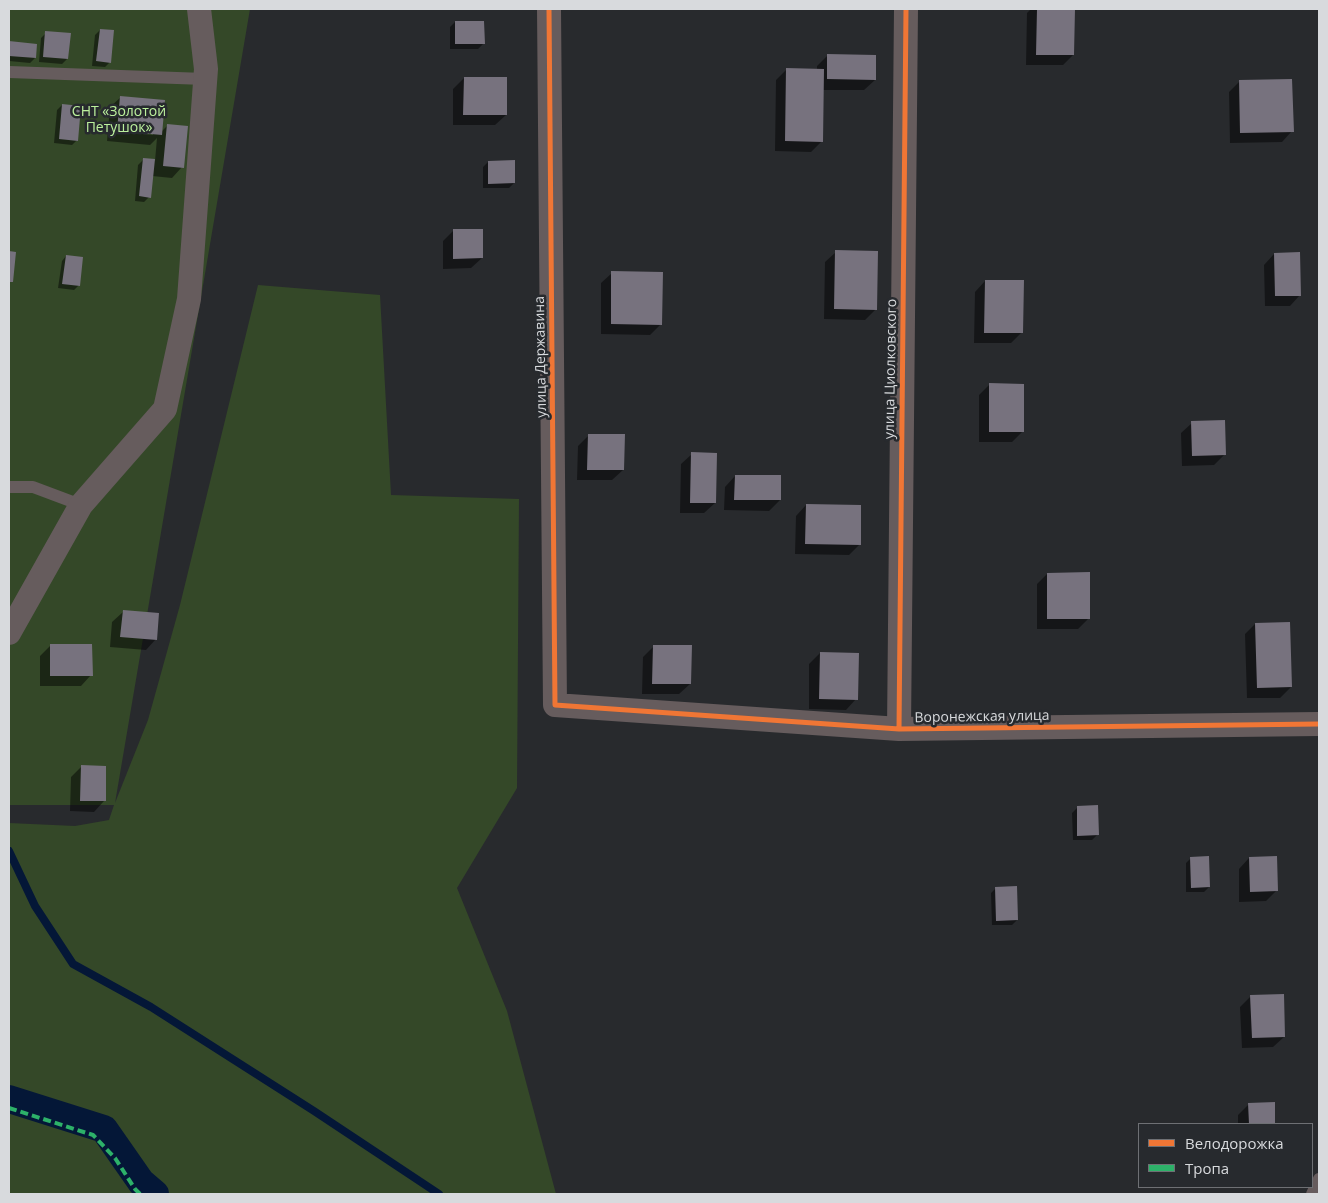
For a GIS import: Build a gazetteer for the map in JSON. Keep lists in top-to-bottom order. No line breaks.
{"streets":{"street":["улица Державина","улица Циолковского","Воронежская улица"]},"crossings":[["улица Державина","Воронежская улица"],["улица Циолковского","Воронежская улица"]],"parks":["СНТ «Золотой Петушок»"],"legend":["Велодорожка","Тропа"]}
